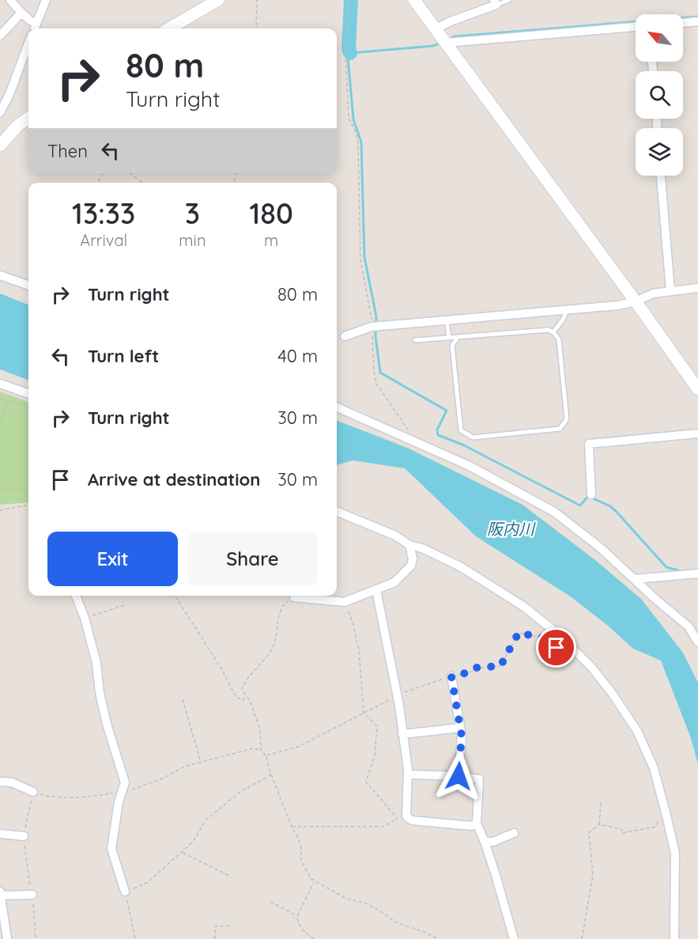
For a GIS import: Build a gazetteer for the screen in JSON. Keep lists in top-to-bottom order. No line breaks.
{"water":["阪内川"],"north":"top left","page":{"turn":["80 m","Turn right"],"then":"Then","eta":["13:33","Arrival","3","min","180","m"],"list":[{"name":"Turn right","value":"80 m"},{"name":"Turn left","value":"40 m"},{"name":"Turn right","value":"30 m"},{"name":"Arrive at destination","value":"30 m"}],"buttons":["Exit","Share"]}}
